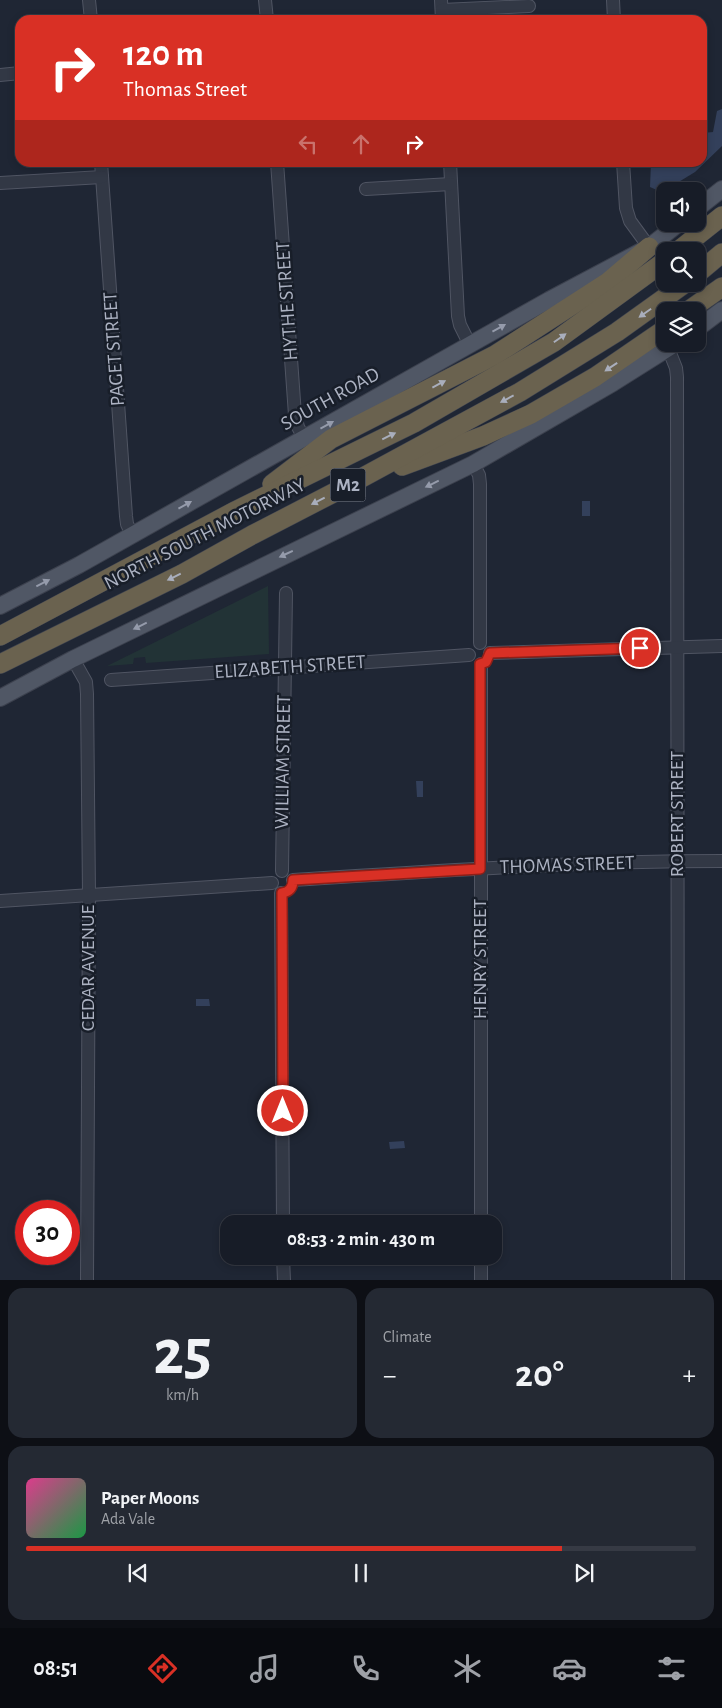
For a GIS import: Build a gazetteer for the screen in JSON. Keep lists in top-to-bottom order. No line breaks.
{"streets":{"highway":["M2","NORTH SOUTH MOTORWAY"],"main road":["SOUTH ROAD"],"street":["HYTHE STREET","PAGET STREET","ELIZABETH STREET","WILLIAM STREET","ROBERT STREET","THOMAS STREET","HENRY STREET","CEDAR AVENUE"]},"crossings":[["HYTHE STREET","SOUTH ROAD"],["PAGET STREET","SOUTH ROAD"],["ELIZABETH STREET","WILLIAM STREET"],["ELIZABETH STREET","HENRY STREET"],["WILLIAM STREET","THOMAS STREET"],["ROBERT STREET","THOMAS STREET"],["THOMAS STREET","HENRY STREET"]],"page":{"turn":["120 m","Thomas Street"],"limit":"30","trip":"08:53 · 2 min · 430 m","tile":[["25","km/h"],"Climate"],"heat":["−","20°","+"],"song":["Paper Moons","Ada Vale"],"tabs":"08:51"}}
